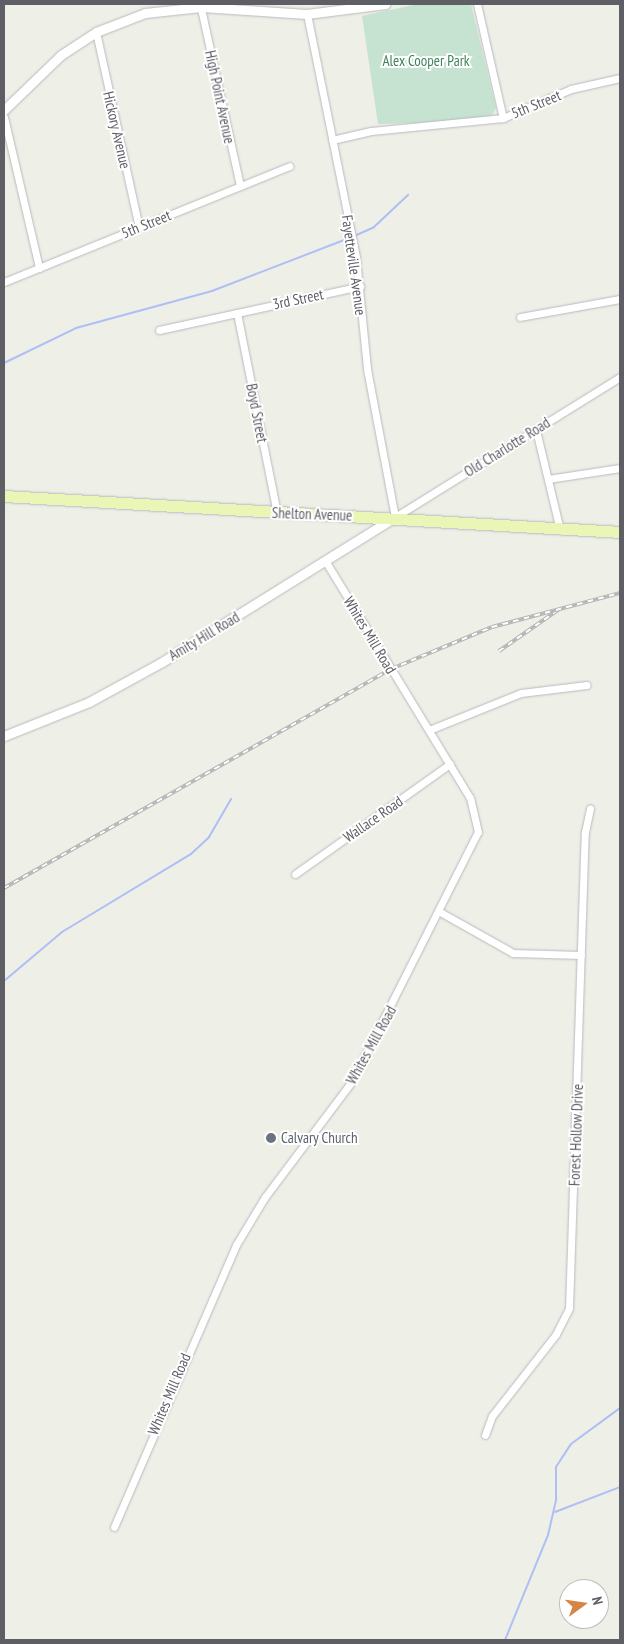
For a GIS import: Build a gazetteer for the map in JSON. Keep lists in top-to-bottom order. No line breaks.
{"streets":{"main road":["Shelton Avenue"],"street":["High Point Avenue","5th Street","Hickory Avenue","Fayetteville Avenue","3rd Street","Boyd Street","Old Charlotte Road","Whites Mill Road","Amity Hill Road","Wallace Road","Forest Hollow Drive"]},"crossings":[["High Point Avenue","5th Street"],["5th Street","Hickory Avenue"],["5th Street","Fayetteville Avenue"],["Fayetteville Avenue","3rd Street"],["Fayetteville Avenue","Old Charlotte Road"],["Fayetteville Avenue","Shelton Avenue"],["Fayetteville Avenue","Amity Hill Road"],["3rd Street","Boyd Street"],["Boyd Street","Shelton Avenue"],["Old Charlotte Road","Shelton Avenue"],["Old Charlotte Road","Amity Hill Road"],["Shelton Avenue","Amity Hill Road"],["Whites Mill Road","Amity Hill Road"],["Whites Mill Road","Wallace Road"]],"parks":["Alex Cooper Park"],"places":["Calvary Church"],"north":"right"}
